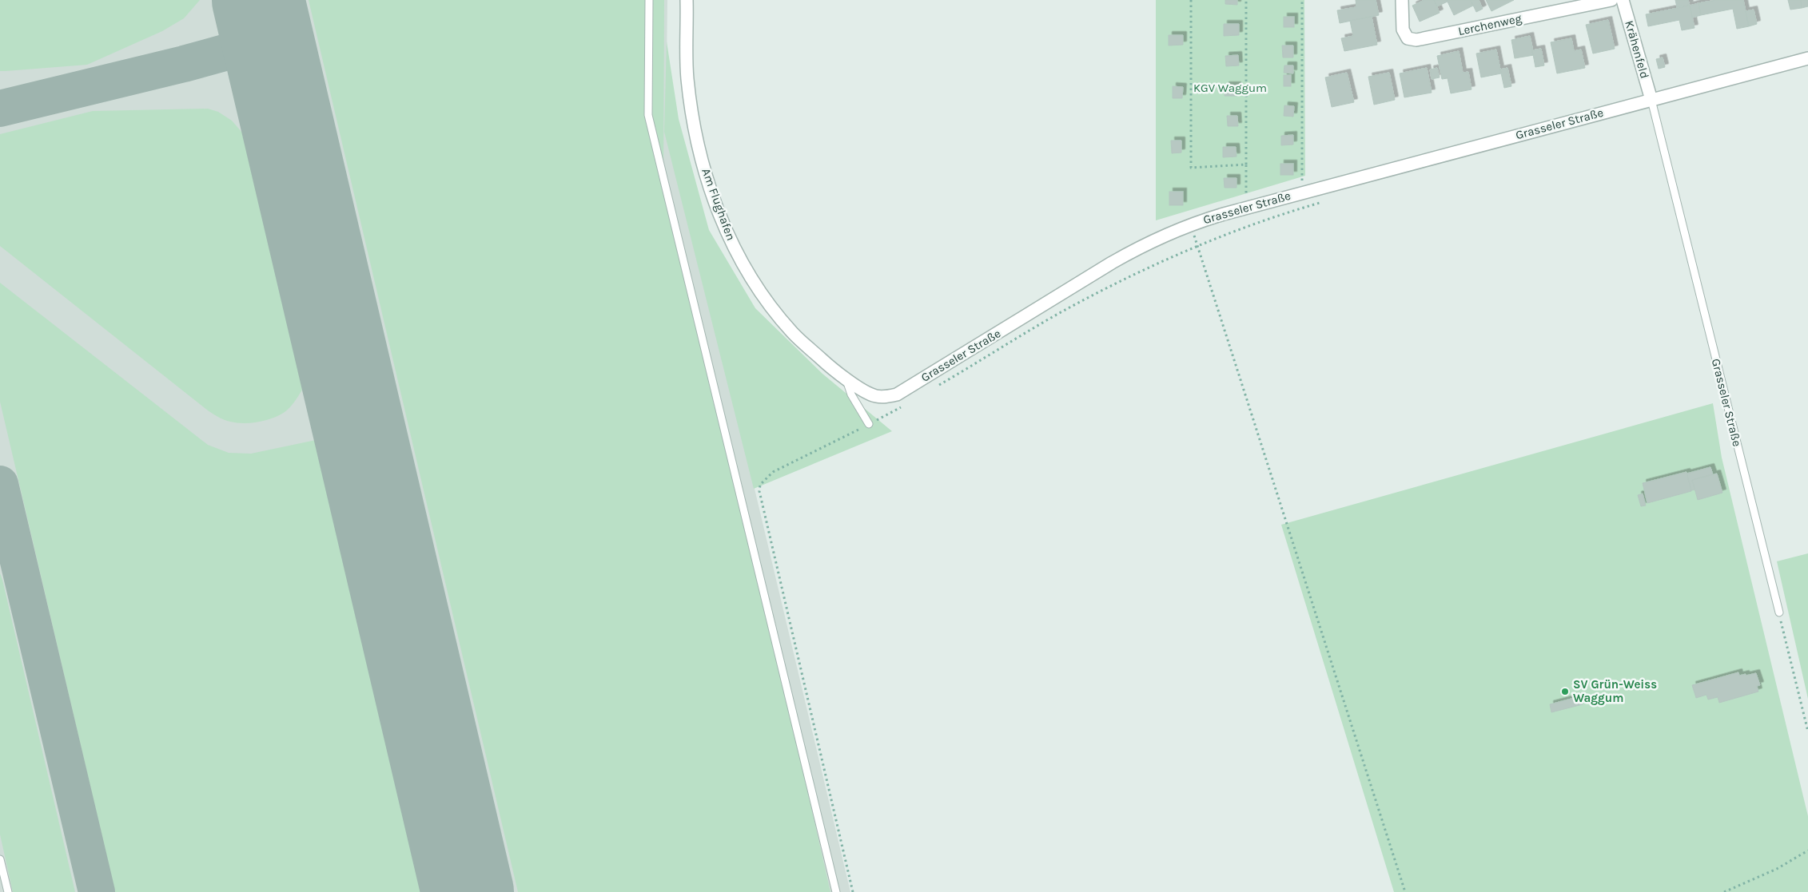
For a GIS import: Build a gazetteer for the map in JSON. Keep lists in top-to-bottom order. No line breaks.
{"streets":{"street":["Lerchenweg","Krähenfeld","Grasseler Straße","Am Flughafen"]},"crossings":[["Krähenfeld","Grasseler Straße"],["Grasseler Straße","Am Flughafen"]],"parks":["KGV Waggum"],"places":["SV Grün-Weiss Waggum"]}
